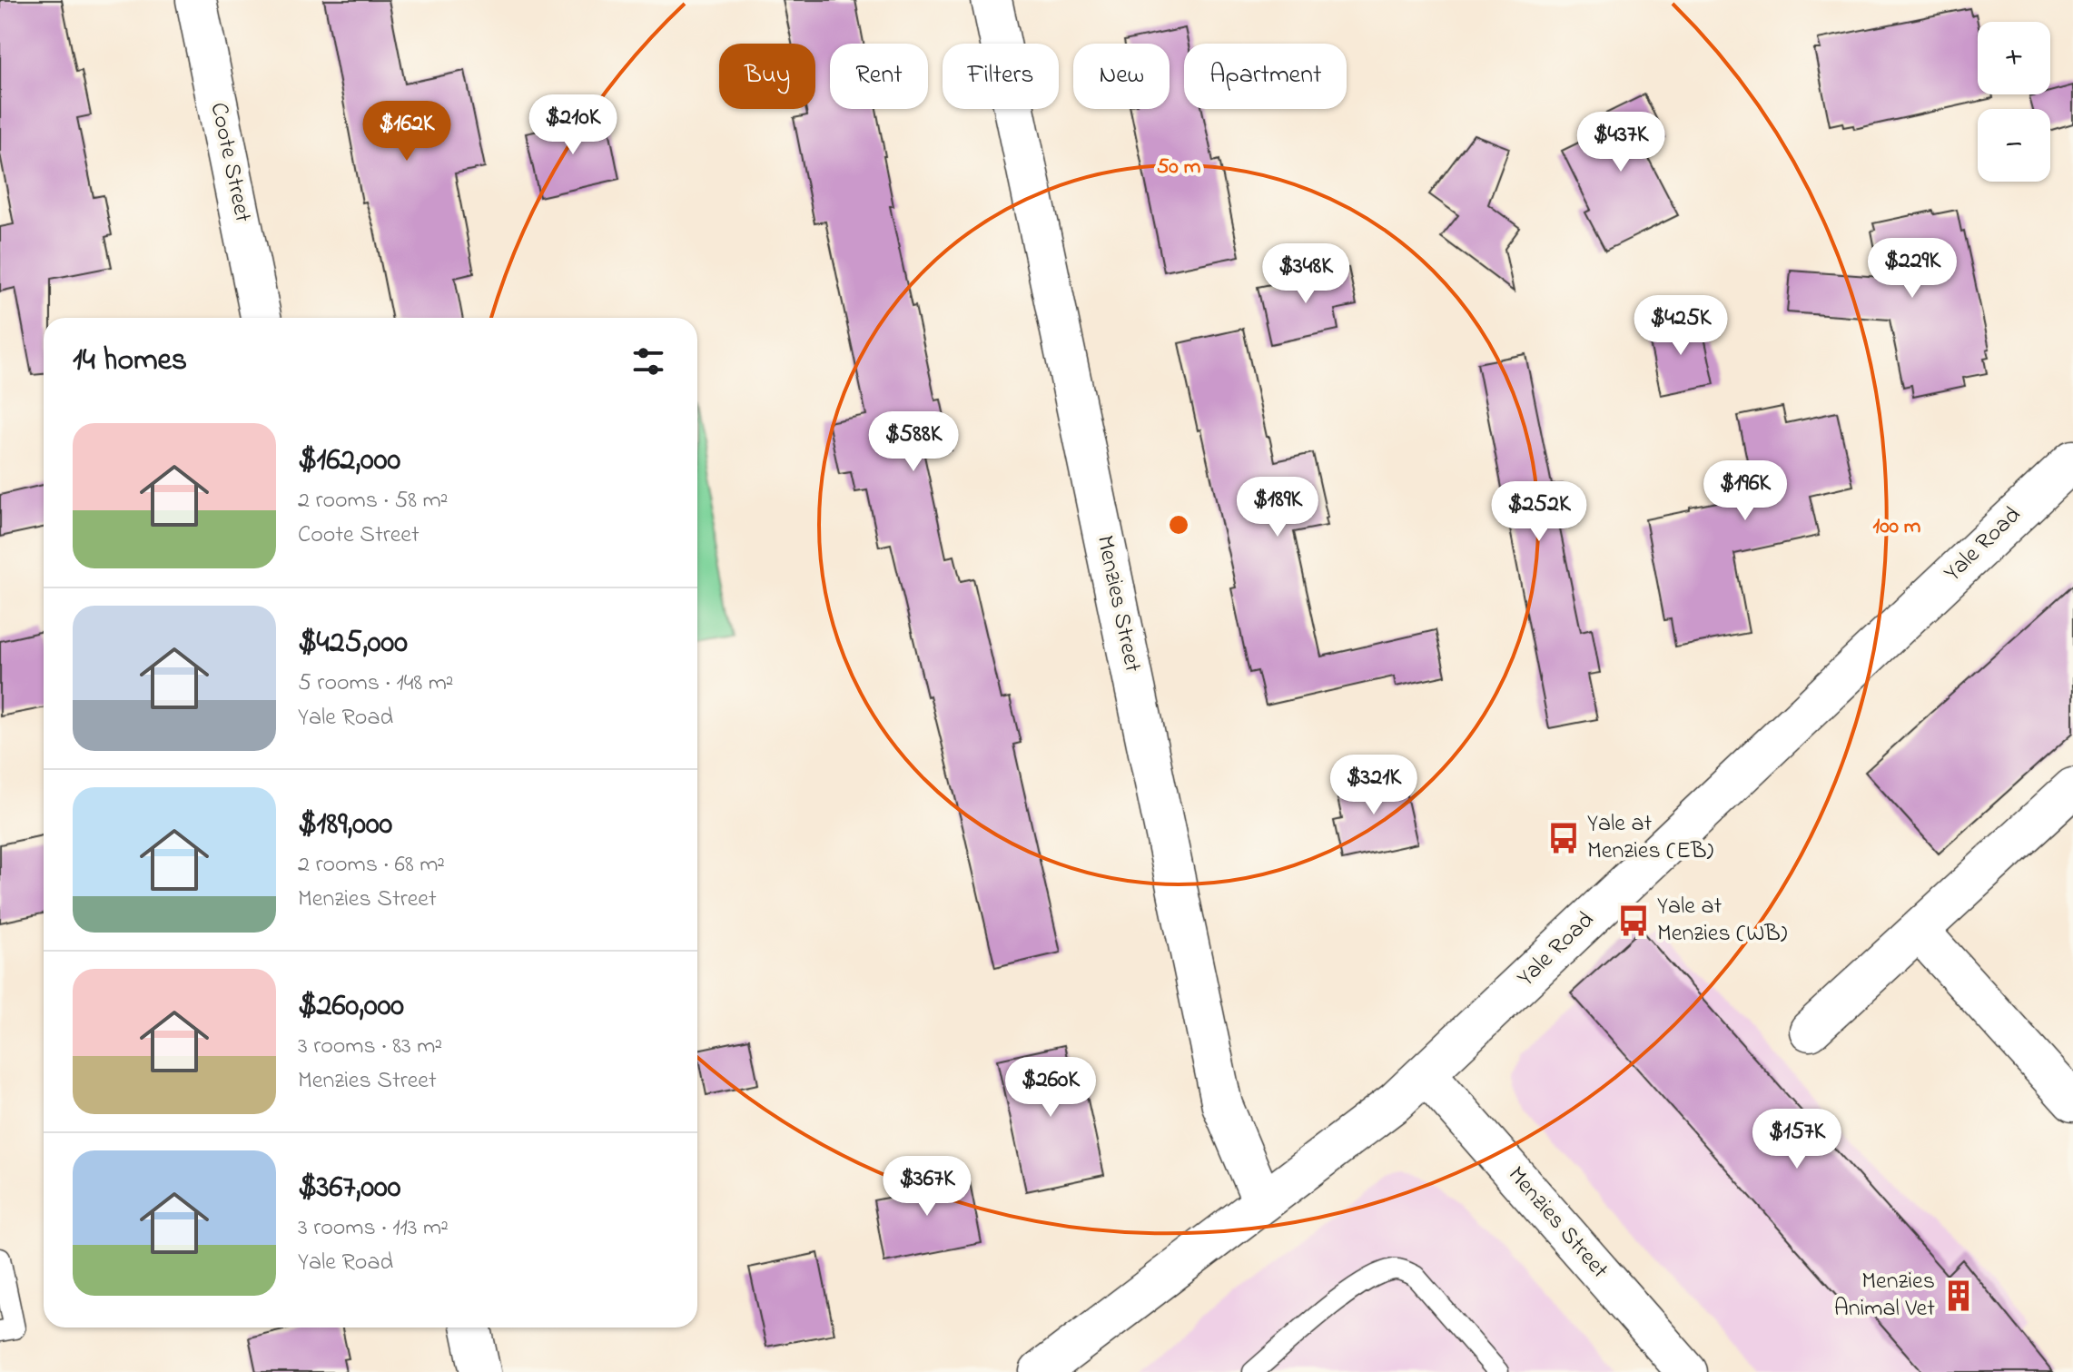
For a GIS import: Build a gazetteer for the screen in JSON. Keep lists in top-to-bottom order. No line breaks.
{"streets":{"street":["Coote Street","Yale Road","Menzies Street"]},"crossings":[["Yale Road","Menzies Street"]],"places":{"bus stop":["Yale at Menzies (EB)","Yale at Menzies (WB)"],"building":["Menzies Animal Vet"]},"page":{"map_buttons":["+","−"],"chip":["Buy","Rent","Filters","New","Apartment"],"price":["$210K","$162K","$437K","$229K","$348K","$425K","$588K","$196K","$189K","$252K","$321K","$260K","$157K","$367K"],"heading":"14 homes","list":[{"name":"$162,000","note":"2 rooms · 58 m² · Coote Street"},{"name":"$425,000","note":"5 rooms · 148 m² · Yale Road"},{"name":"$189,000","note":"2 rooms · 68 m² · Menzies Street"},{"name":"$260,000","note":"3 rooms · 83 m² · Menzies Street"},{"name":"$367,000","note":"3 rooms · 113 m² · Yale Road"}]},"rings":["50 m","100 m"]}
